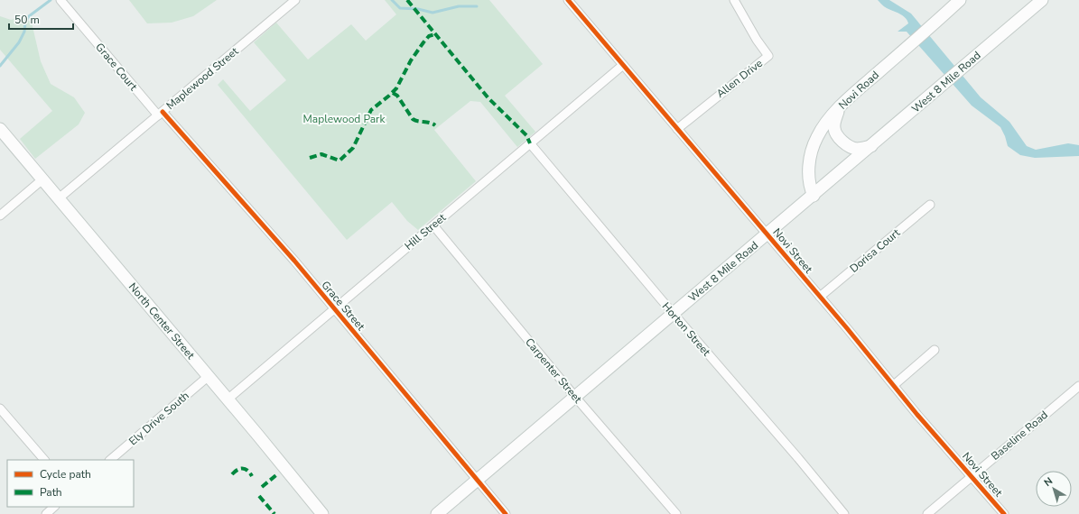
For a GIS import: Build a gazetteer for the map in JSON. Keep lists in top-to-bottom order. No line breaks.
{"streets":{"main road":["West 8 Mile Road","Novi Road","North Center Street"],"street":["Grace Court","Maplewood Street","Allen Drive","Hill Street","Novi Street","Dorisa Court","Grace Street","Horton Street","Carpenter Street","Ely Drive South","Baseline Road"]},"crossings":[["Grace Court","Maplewood Street"],["Grace Court","Grace Street"],["Maplewood Street","Grace Street"],["Maplewood Street","North Center Street"],["Allen Drive","Novi Street"],["West 8 Mile Road","Novi Road"],["West 8 Mile Road","Novi Street"],["West 8 Mile Road","Grace Street"],["West 8 Mile Road","Horton Street"],["West 8 Mile Road","Carpenter Street"],["Hill Street","Novi Street"],["Hill Street","Grace Street"],["Hill Street","North Center Street"],["Hill Street","Horton Street"],["Hill Street","Carpenter Street"],["Novi Street","Dorisa Court"],["Novi Street","Baseline Road"],["North Center Street","Ely Drive South"]],"parks":["Maplewood Park"],"legend":["Cycle path","Path"],"scale_bar":"50 m","north":"top left"}
